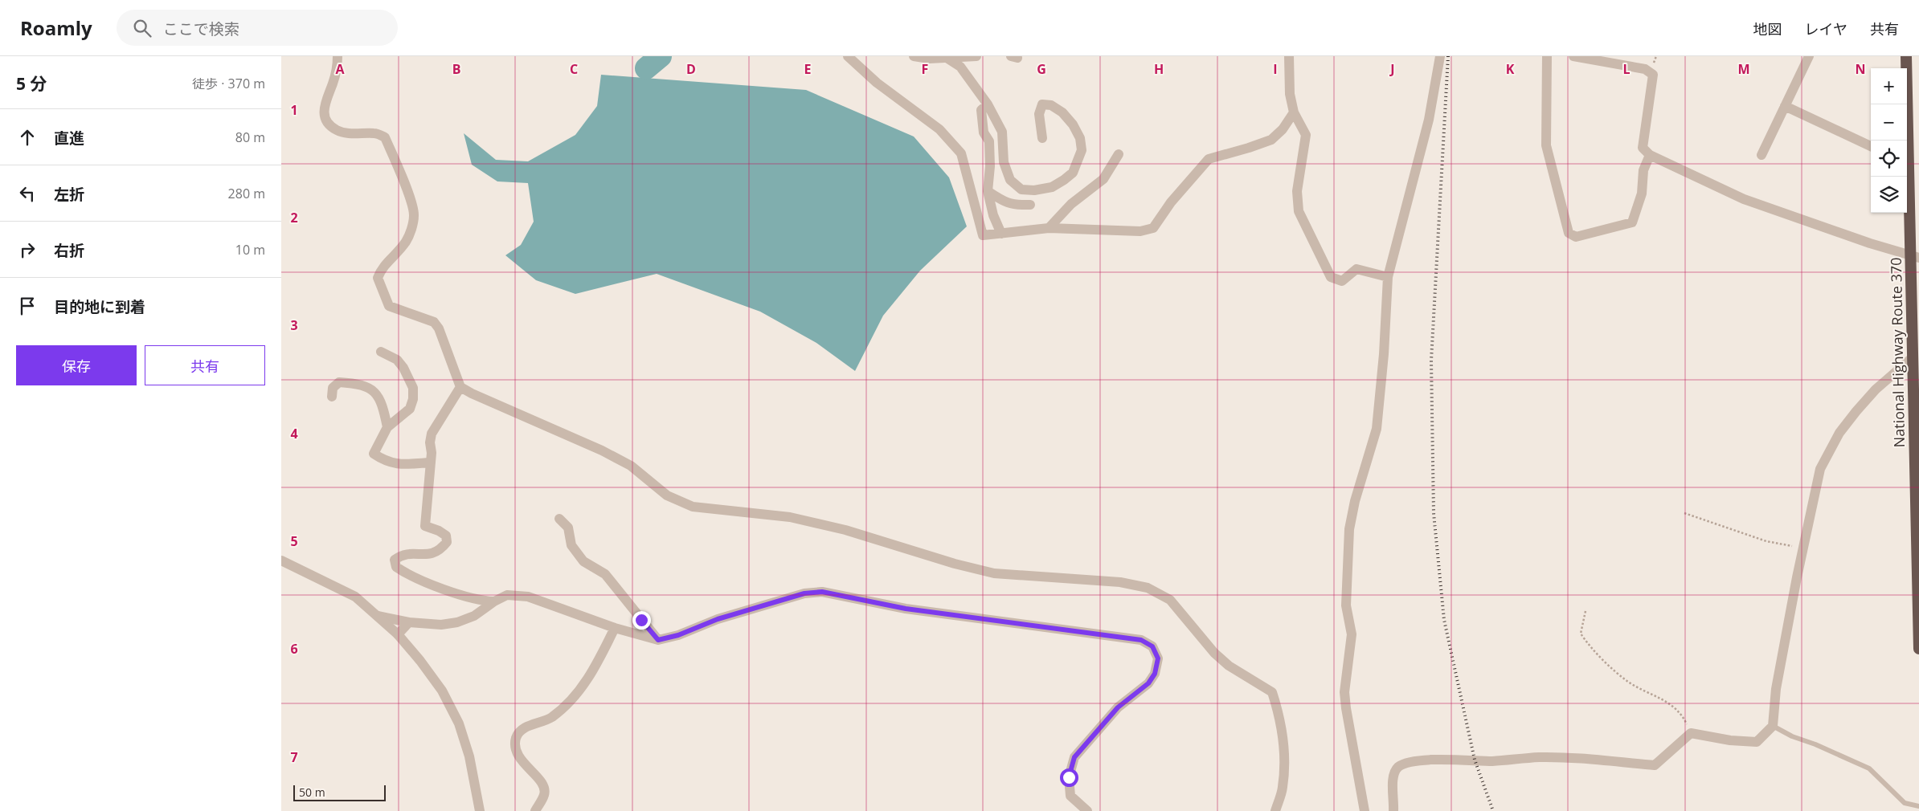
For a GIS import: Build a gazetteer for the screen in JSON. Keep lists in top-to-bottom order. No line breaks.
{"streets":{"highway":["National Highway Route 370"]},"scale_bar":"50 m","page":{"header":"Roamly","search":"ここで検索","nav":["地図","レイヤ","共有"],"heading":["5 分","徒歩 · 370 m"],"map_buttons":["+","−"],"list":[["直進","80 m"],["左折","280 m"],["右折","10 m"],"目的地に到着"],"buttons":["保存","共有"],"scale":"50 m"},"grid":{"columns":["A","B","C","D","E","F","G","H","I","J","K","L","M","N"],"rows":["1","2","3","4","5","6","7"]}}
